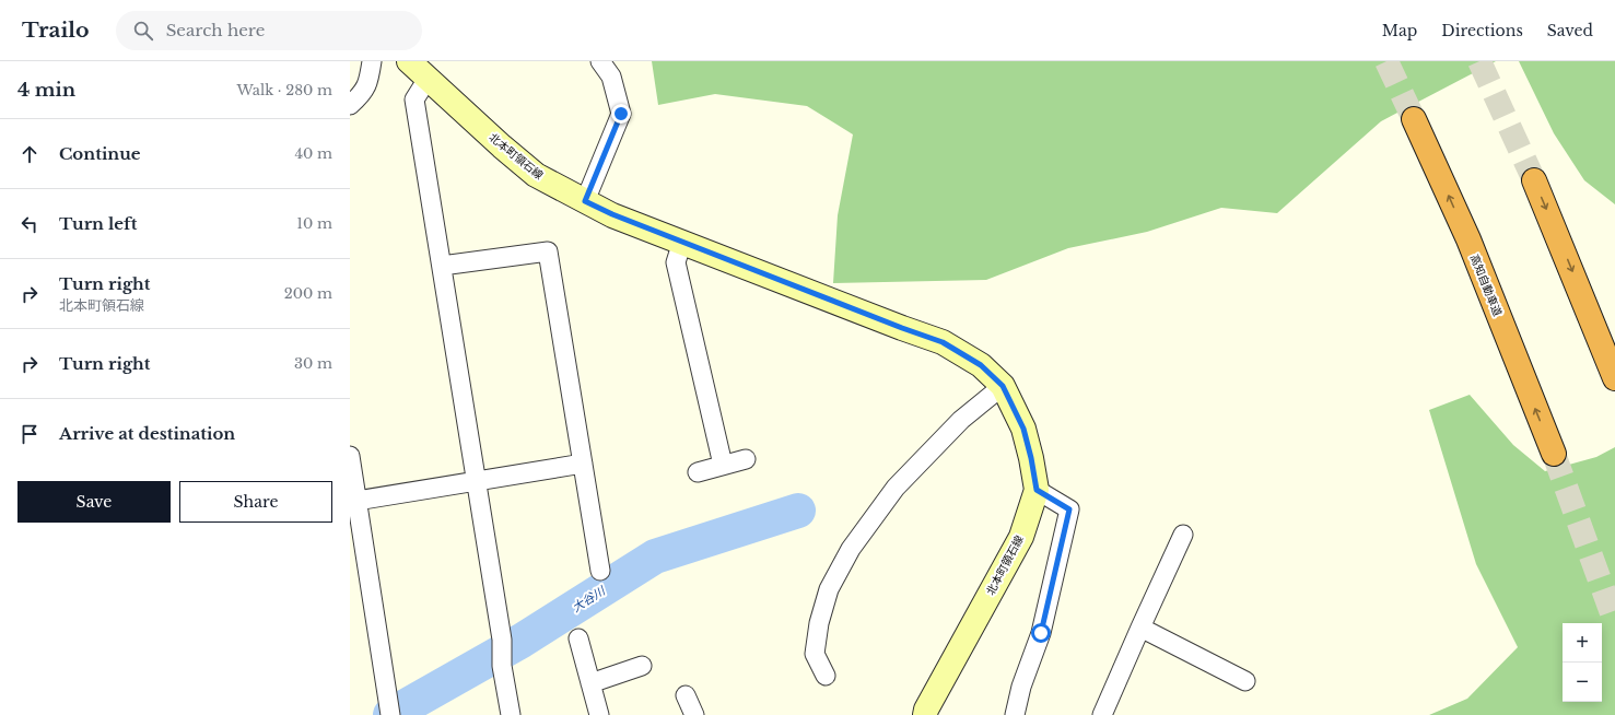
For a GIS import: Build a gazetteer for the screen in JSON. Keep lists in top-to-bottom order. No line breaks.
{"streets":{"highway":["高知自動車道"],"main road":["北本町領石線"]},"water":["大谷川"],"page":{"header":"Trailo","search":"Search here","nav":["Map","Directions","Saved"],"heading":["4 min","Walk · 280 m"],"list":[["Continue","40 m"],["Turn left","10 m"],["Turn right","北本町領石線","200 m"],["Turn right","30 m"],"Arrive at destination"],"buttons":["Save","Share"],"map_buttons":["+","−"]}}
